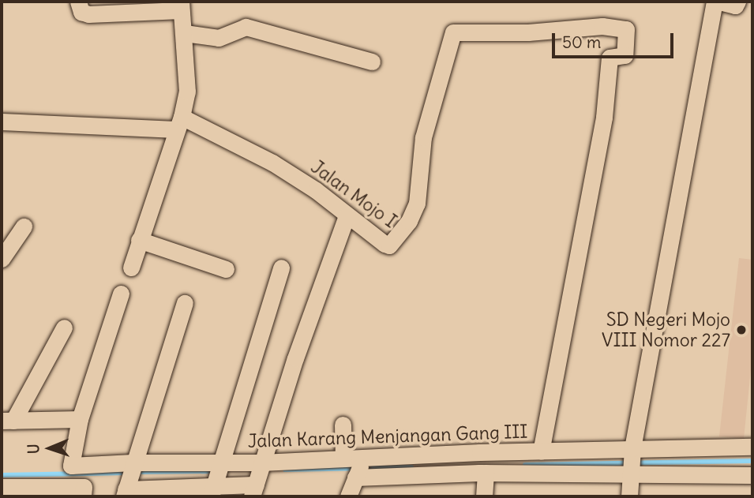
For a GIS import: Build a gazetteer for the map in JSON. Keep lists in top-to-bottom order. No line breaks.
{"streets":{"street":["Jalan Mojo I","Jalan Karang Menjangan Gang III"]},"crossings":[["Jalan Mojo I","Jalan Karang Menjangan Gang III"]],"places":["SD Negeri Mojo VIII Nomor 227"],"scale_bar":"50 m","north":"left"}
